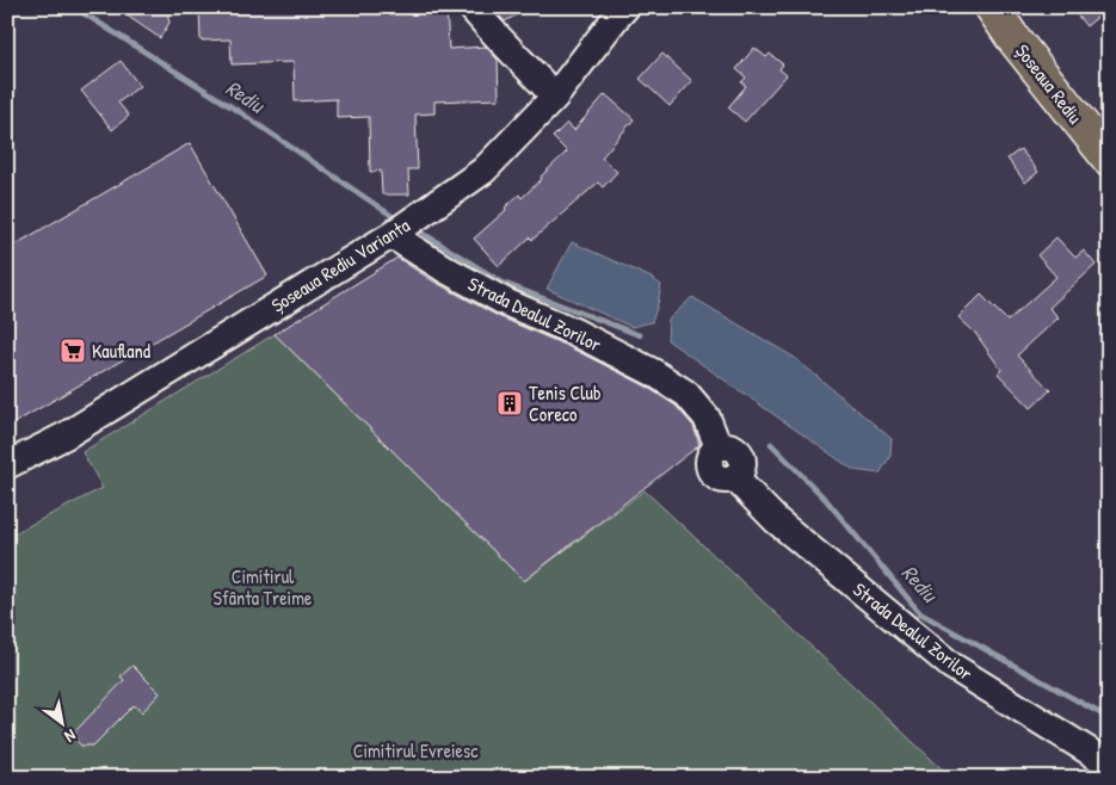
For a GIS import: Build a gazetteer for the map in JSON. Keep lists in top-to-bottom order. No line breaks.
{"streets":{"main road":["Șoseaua Rediu"],"street":["Șoseaua Rediu Varianta","Strada Dealul Zorilor"]},"crossings":[["Șoseaua Rediu Varianta","Strada Dealul Zorilor"]],"water":["Rediu"],"parks":["Cimitirul Sfânta Treime","Cimitirul Evreiesc"],"places":{"supermarket":["Kaufland"],"building":["Tenis Club Coreco"]},"north":"bottom right"}
